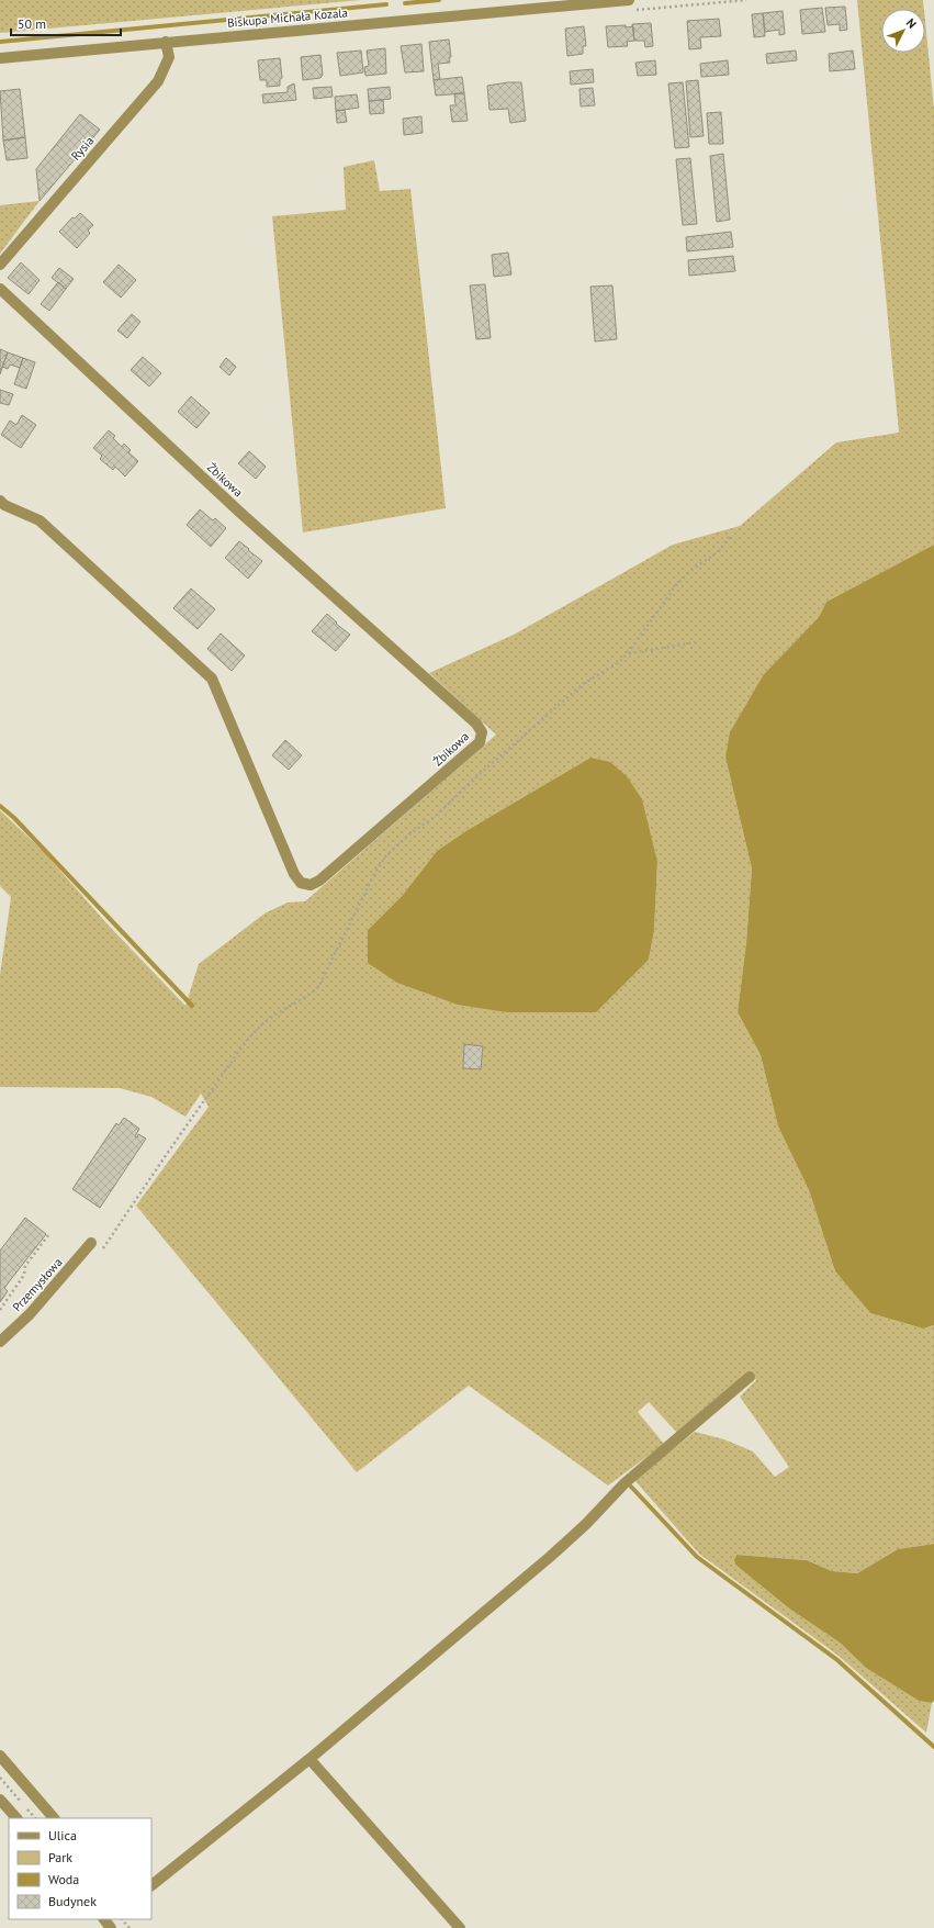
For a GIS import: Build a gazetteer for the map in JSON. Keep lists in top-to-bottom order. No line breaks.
{"streets":{"street":["Biskupa Michała Kozala","Rysia","Żbikowa","Przemysłowa"]},"crossings":[["Biskupa Michała Kozala","Rysia"]],"legend":["Ulica","Park","Woda","Budynek"],"scale_bar":"50 m","north":"top right"}
